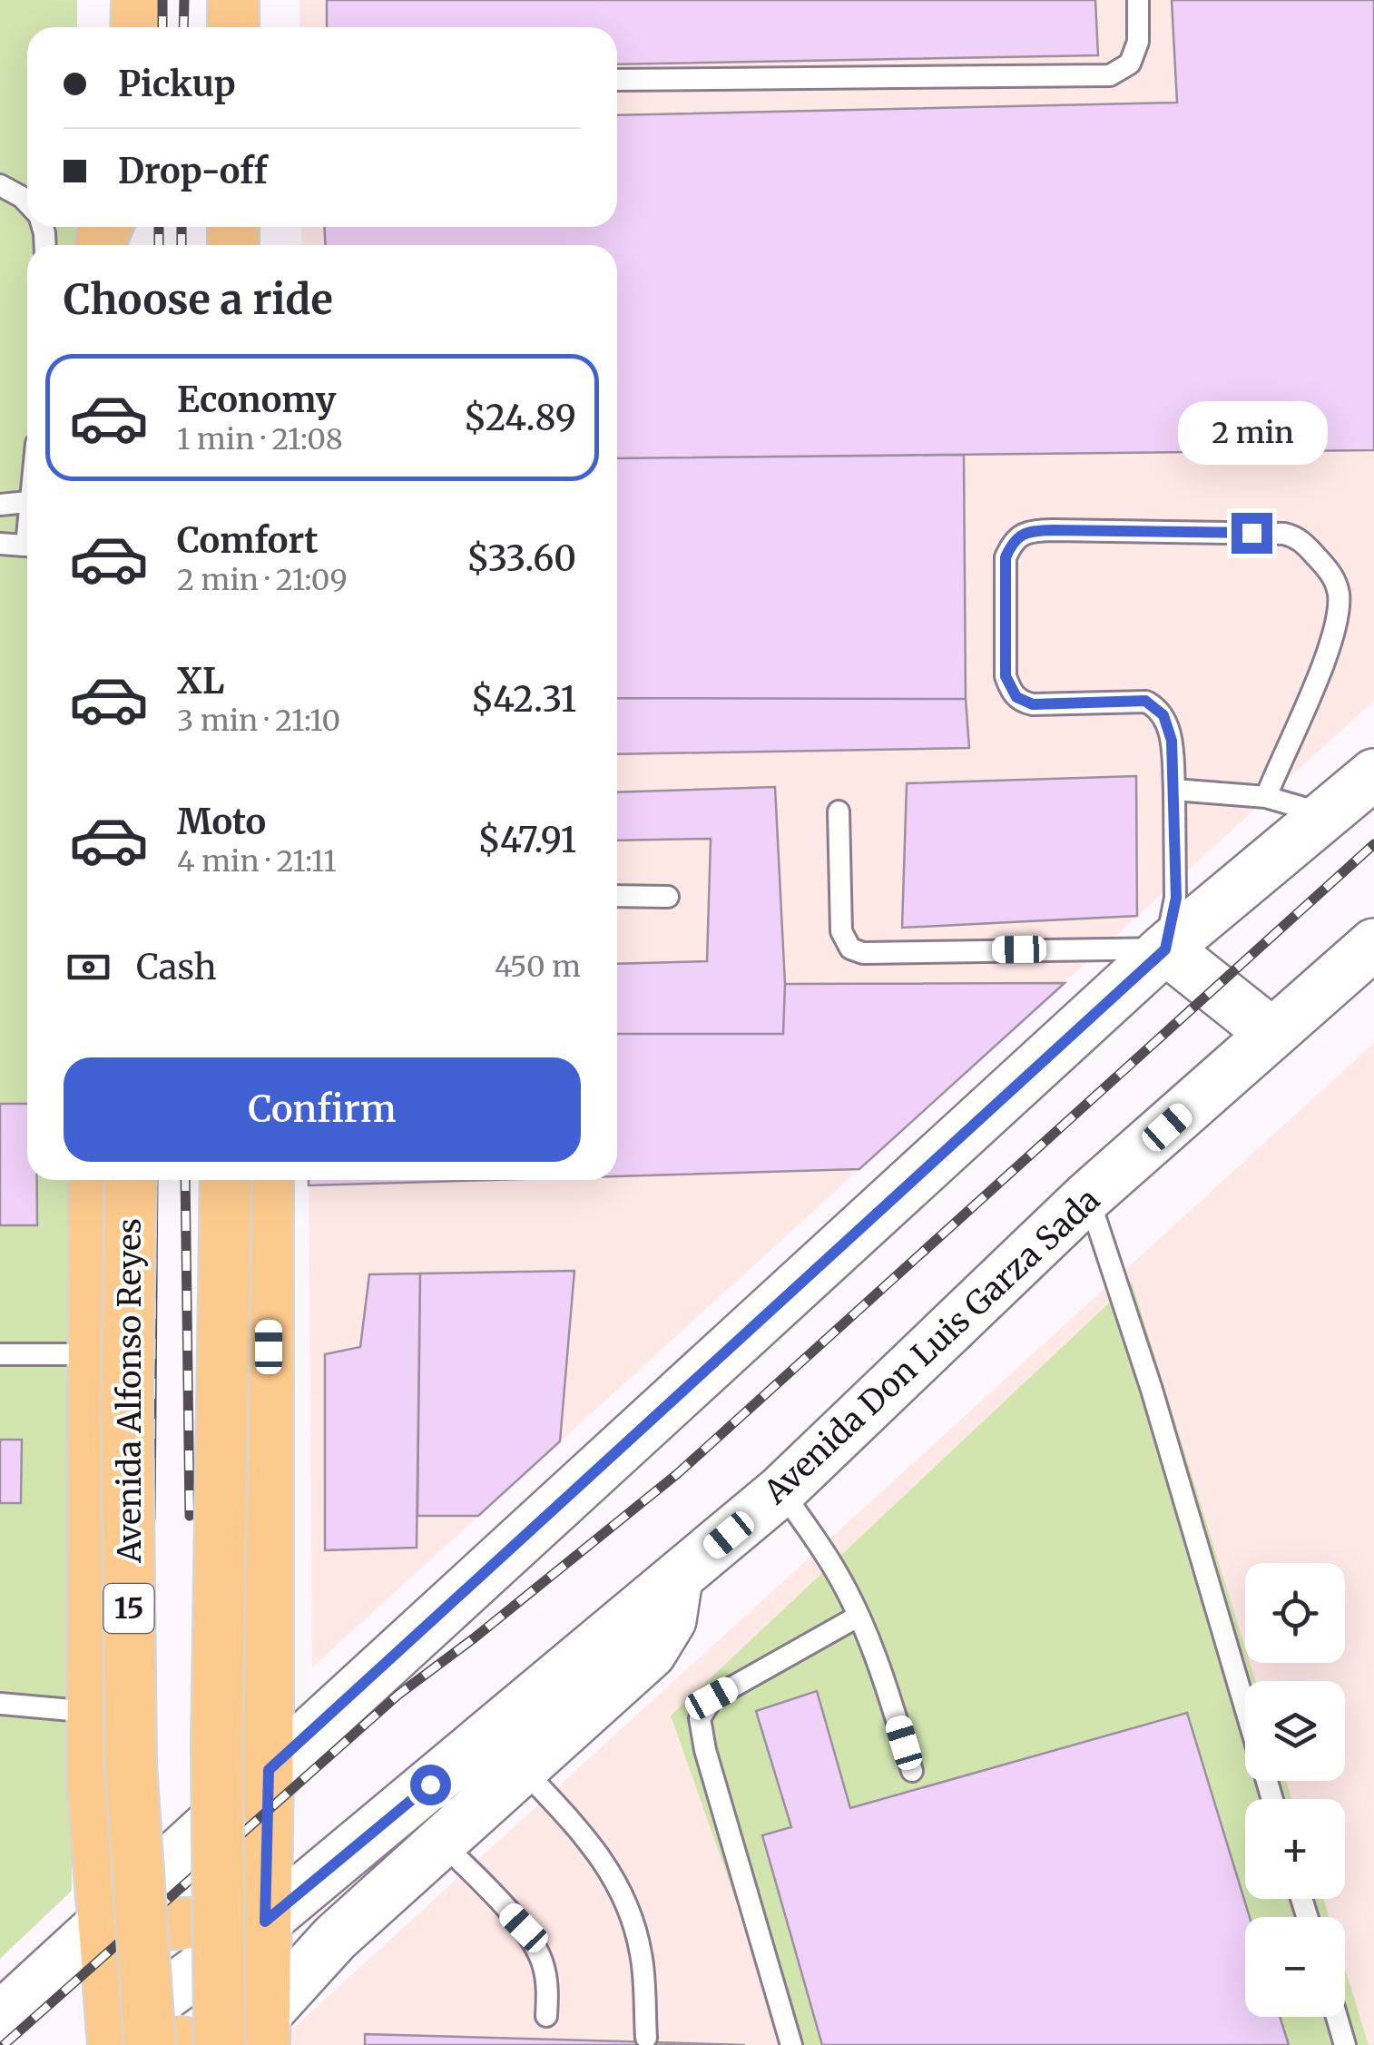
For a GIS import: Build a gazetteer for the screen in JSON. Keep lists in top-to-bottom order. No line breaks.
{"streets":{"highway":["Avenida Alfonso Reyes","15"],"street":["Avenida Don Luis Garza Sada"]},"crossings":[["Avenida Don Luis Garza Sada","Avenida Alfonso Reyes"]],"page":{"banner":["Pickup","Drop-off"],"heading":"Choose a ride","list":[{"name":"Economy","note":"1 min · 21:08","value":"$24.89"},{"name":"Comfort","note":"2 min · 21:09","value":"$33.60"},{"name":"XL","note":"3 min · 21:10","value":"$42.31"},{"name":"Moto","note":"4 min · 21:11","value":"$47.91"}],"bubble":"2 min","pay":["Cash","450 m"],"buttons":"Confirm","map_buttons":["+","−"]}}
